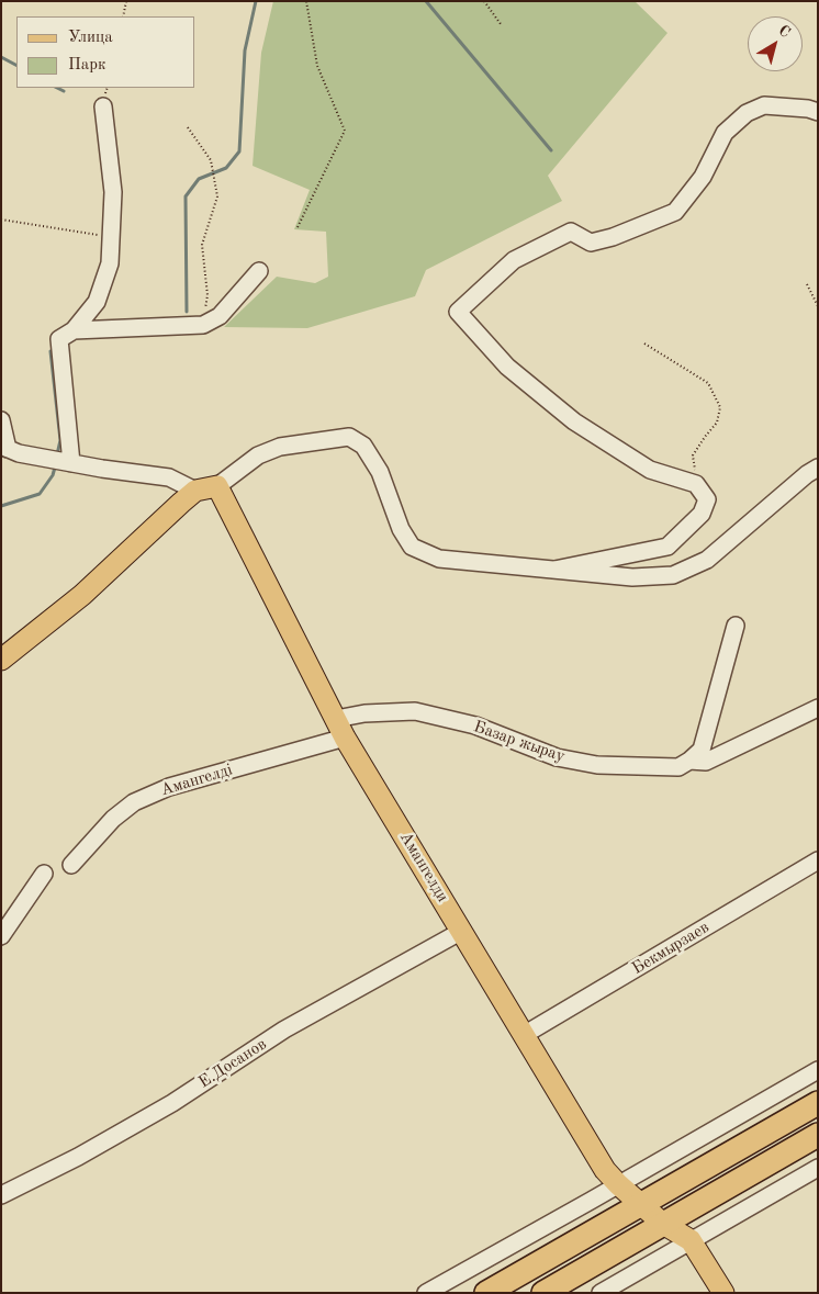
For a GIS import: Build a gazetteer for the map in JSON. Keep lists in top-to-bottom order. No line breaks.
{"streets":{"main road":["Амангелди"],"street":["Базар жырау","Амангелді","Бекмырзаев","Е.Досанов"]},"crossings":[["Базар жырау","Амангелди"],["Амангелді","Амангелди"],["Амангелди","Бекмырзаев"],["Амангелди","Е.Досанов"]],"legend":["Улица","Парк"],"north":"top right"}
